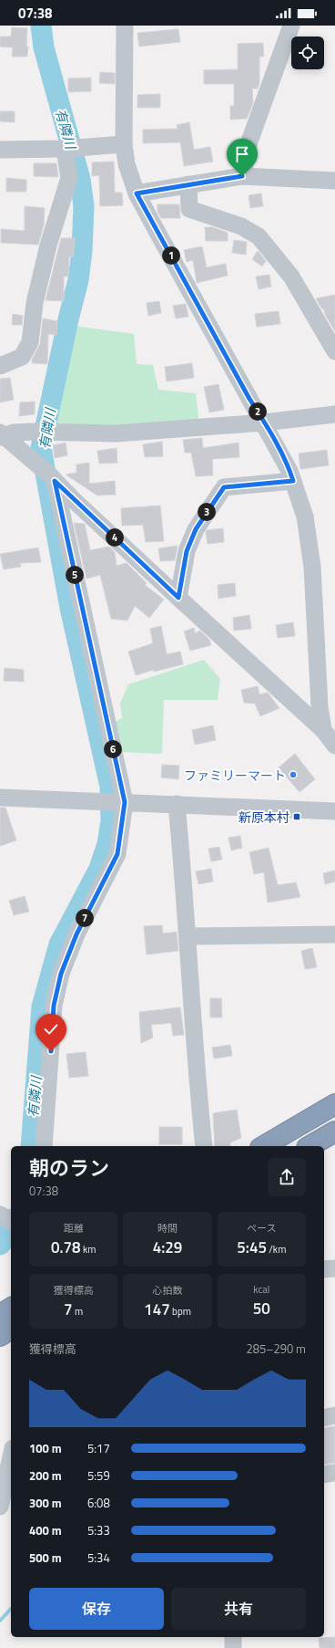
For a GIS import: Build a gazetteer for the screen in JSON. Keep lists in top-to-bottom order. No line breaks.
{"water":["有隣川"],"places":{"other":["ファミリーマート"],"transit":["新原本村"]},"page":{"status":"07:38","pins":["1","2","3","4","5","6","7"],"heading":["朝のラン","07:38"],"stats":[["距離","0.78 km"],["時間","4:29"],["ペース","5:45 /km"],["獲得標高","7 m"],["心拍数","147 bpm"],["kcal","50"]],"chart":["獲得標高","285–290 m"],"list":[{"name":"100 m","note":"5:17"},{"name":"200 m","note":"5:59"},{"name":"300 m","note":"6:08"},{"name":"400 m","note":"5:33"},{"name":"500 m","note":"5:34"}],"buttons":["保存","共有"]}}
